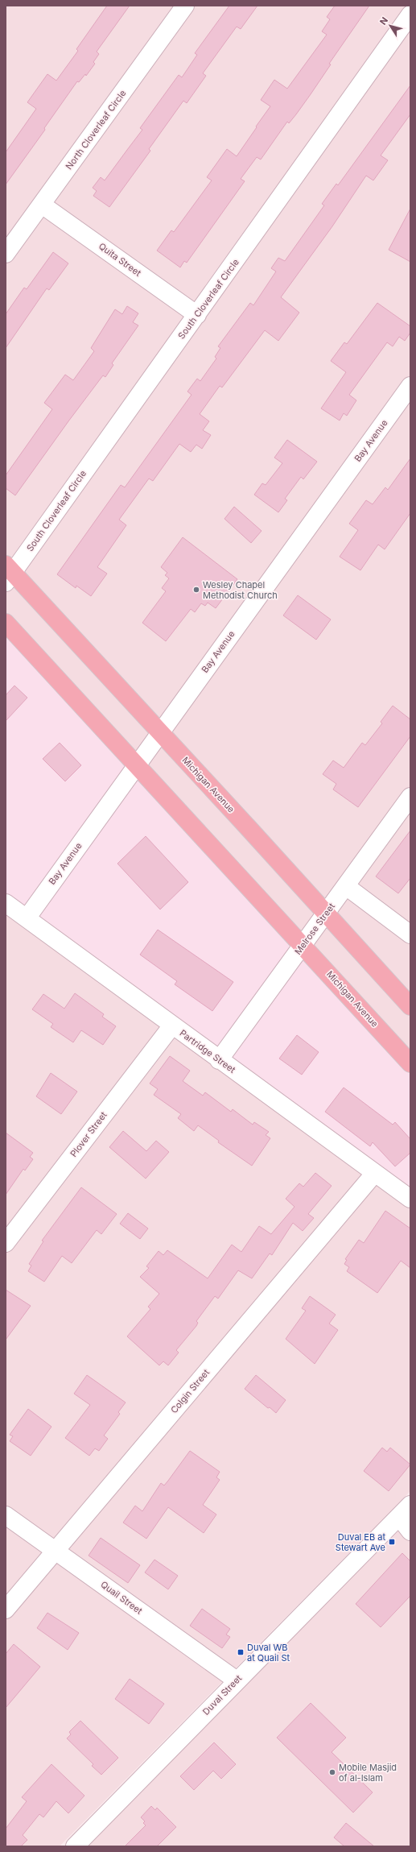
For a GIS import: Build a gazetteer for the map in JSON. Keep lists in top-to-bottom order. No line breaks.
{"streets":{"main road":["Michigan Avenue"],"street":["North Cloverleaf Circle","Quita Street","South Cloverleaf Circle","Bay Avenue","Melrose Street","Partridge Street","Plover Street","Colgin Street","Quail Street","Duval Street"]},"crossings":[["North Cloverleaf Circle","Quita Street"],["Quita Street","South Cloverleaf Circle"],["South Cloverleaf Circle","Michigan Avenue"],["Bay Avenue","Michigan Avenue"],["Bay Avenue","Partridge Street"],["Michigan Avenue","Melrose Street"],["Melrose Street","Partridge Street"],["Partridge Street","Plover Street"],["Partridge Street","Colgin Street"],["Colgin Street","Quail Street"],["Quail Street","Duval Street"]],"places":{"other":["Wesley Chapel Methodist Church","Mobile Masjid of al-Islam"],"transit":["Duval EB at Stewart Ave","Duval WB at Quail St"]},"north":"top left"}
